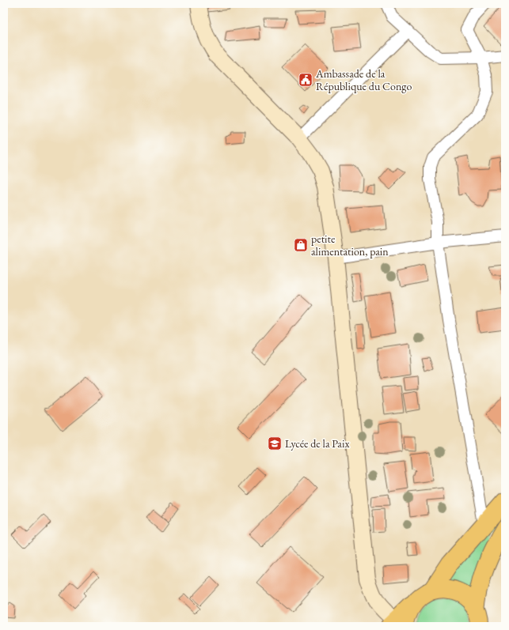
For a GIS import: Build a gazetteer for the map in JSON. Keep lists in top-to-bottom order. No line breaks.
{"places":{"public building":["Ambassade de la République du Congo"],"shop":["petite alimentation, pain"],"school or university":["Lycée de la Paix"]}}
